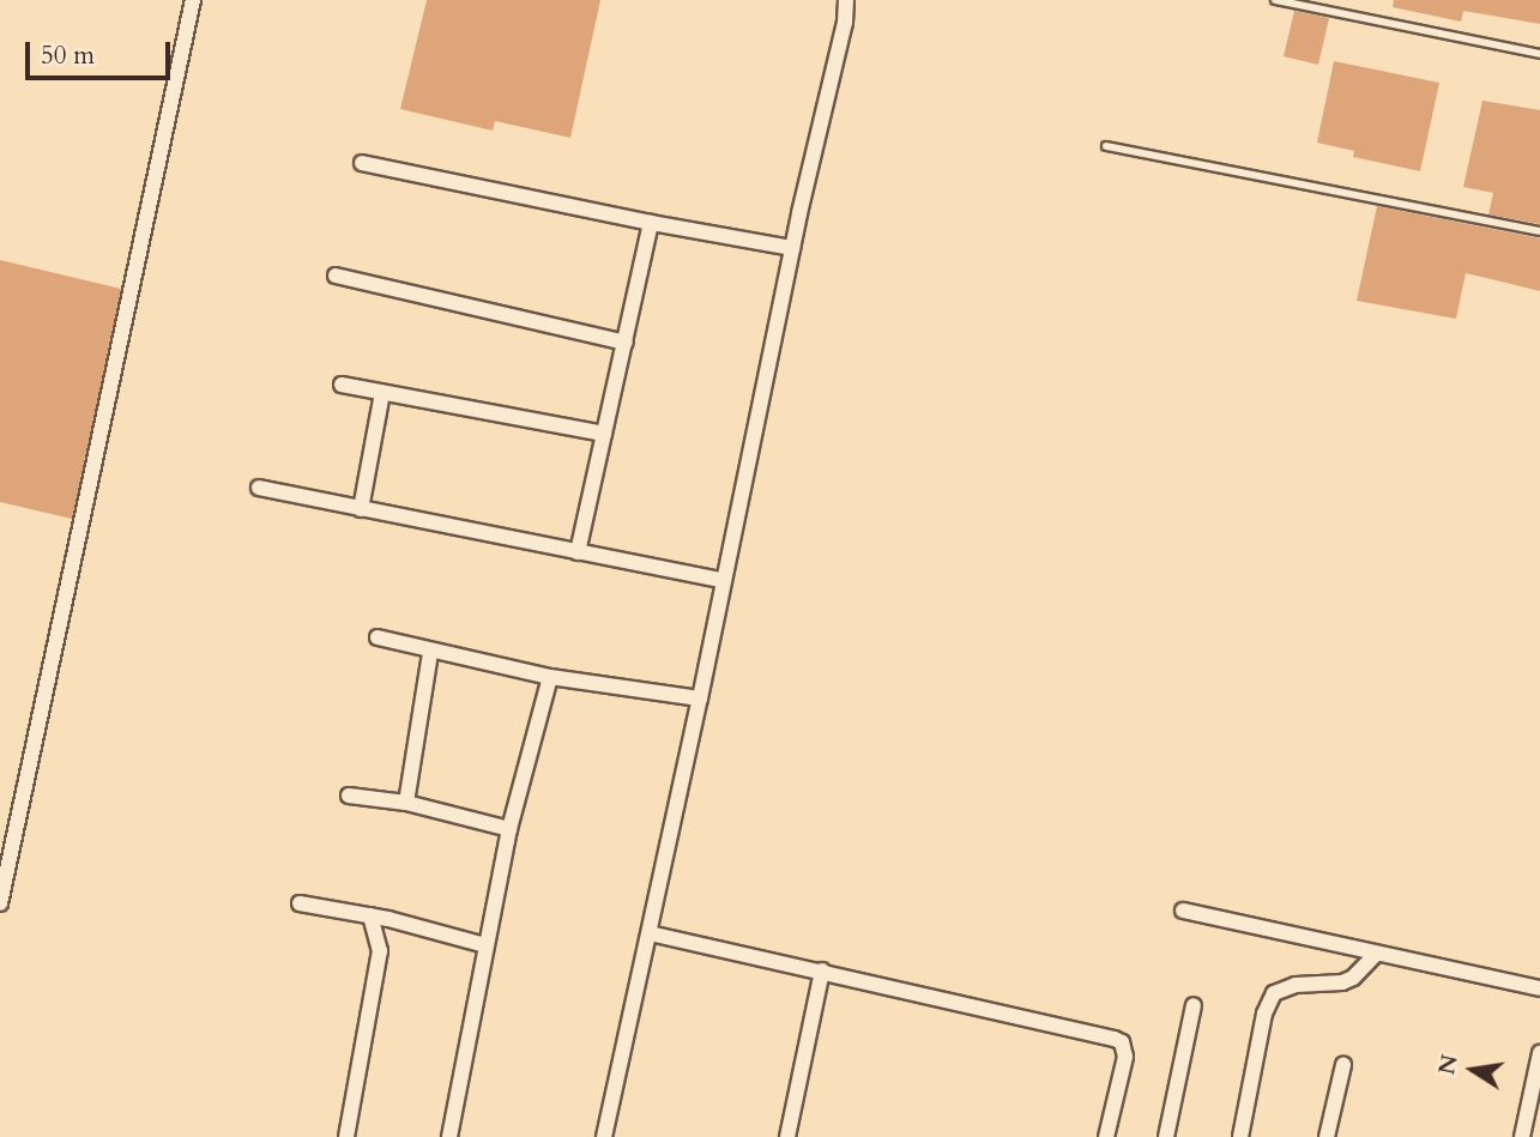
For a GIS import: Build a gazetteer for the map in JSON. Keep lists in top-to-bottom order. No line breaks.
{"scale_bar":"50 m","north":"left"}
